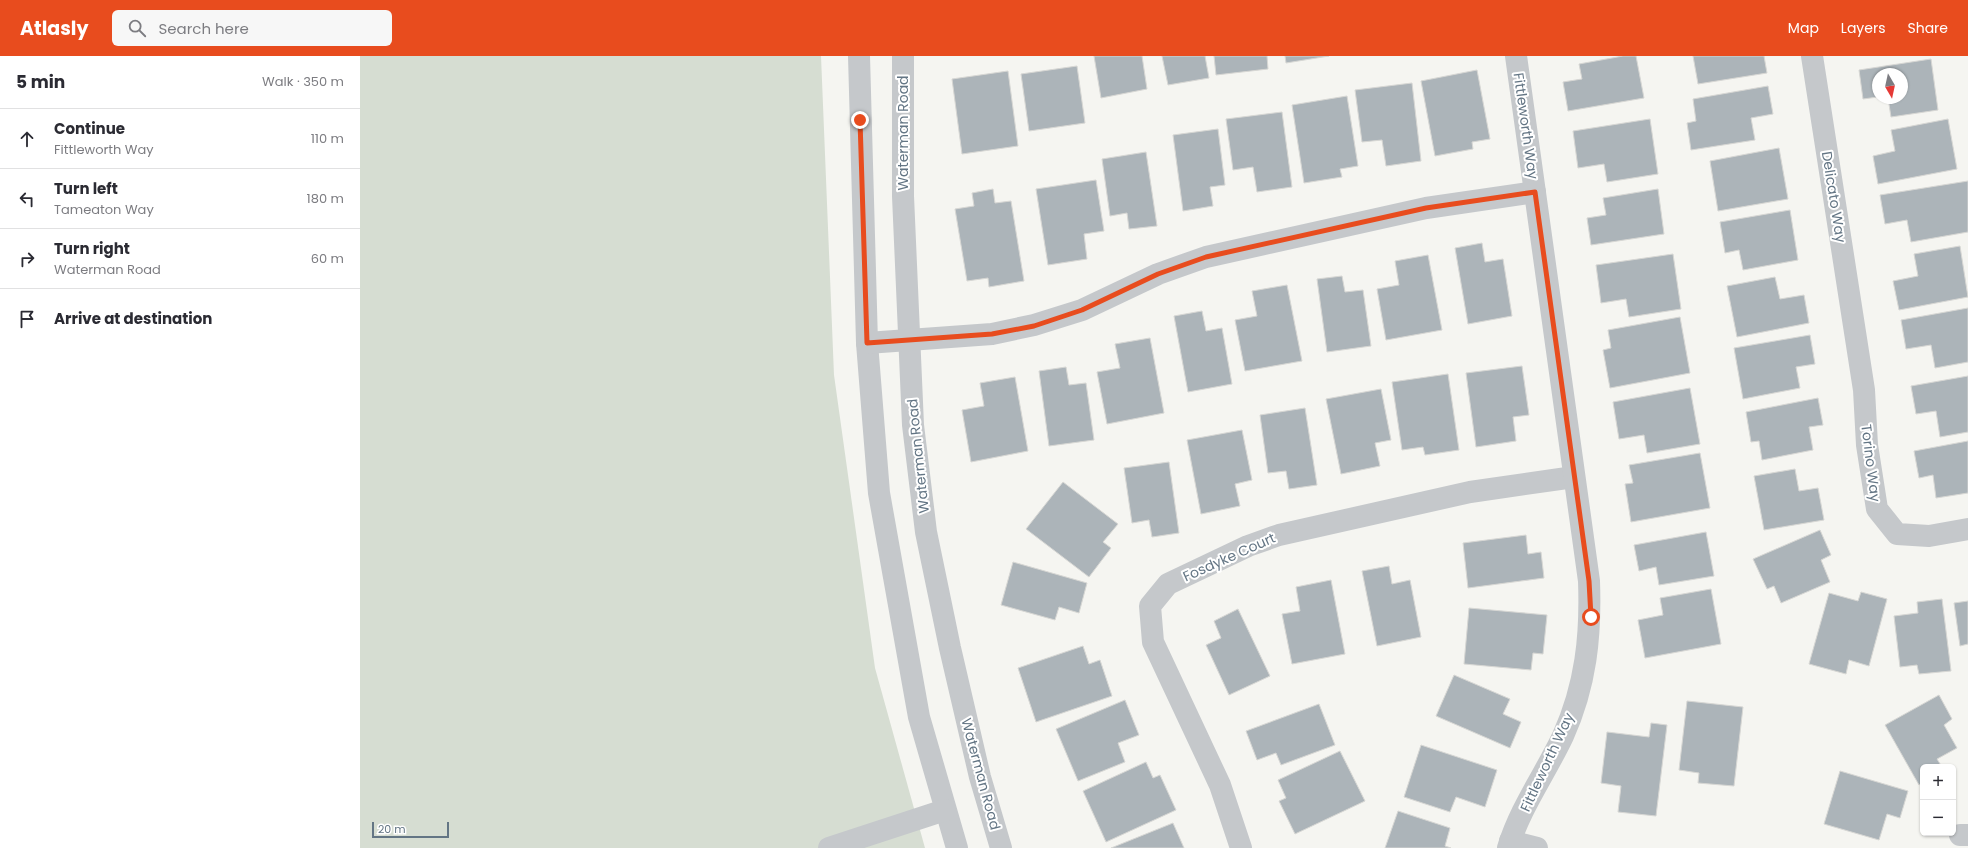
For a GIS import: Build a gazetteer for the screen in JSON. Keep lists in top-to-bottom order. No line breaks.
{"streets":{"street":["Fittleworth Way","Waterman Road","Delicato Way","Torino Way","Fosdyke Court"]},"crossings":[["Fittleworth Way","Fosdyke Court"],["Delicato Way","Torino Way"]],"scale_bar":"20 m","north":"bottom","page":{"header":"Atlasly","search":"Search here","nav":["Map","Layers","Share"],"heading":["5 min","Walk · 350 m"],"list":[["Continue","Fittleworth Way","110 m"],["Turn left","Tameaton Way","180 m"],["Turn right","Waterman Road","60 m"],"Arrive at destination"],"map_buttons":["+","−"],"scale":"20 m"}}
